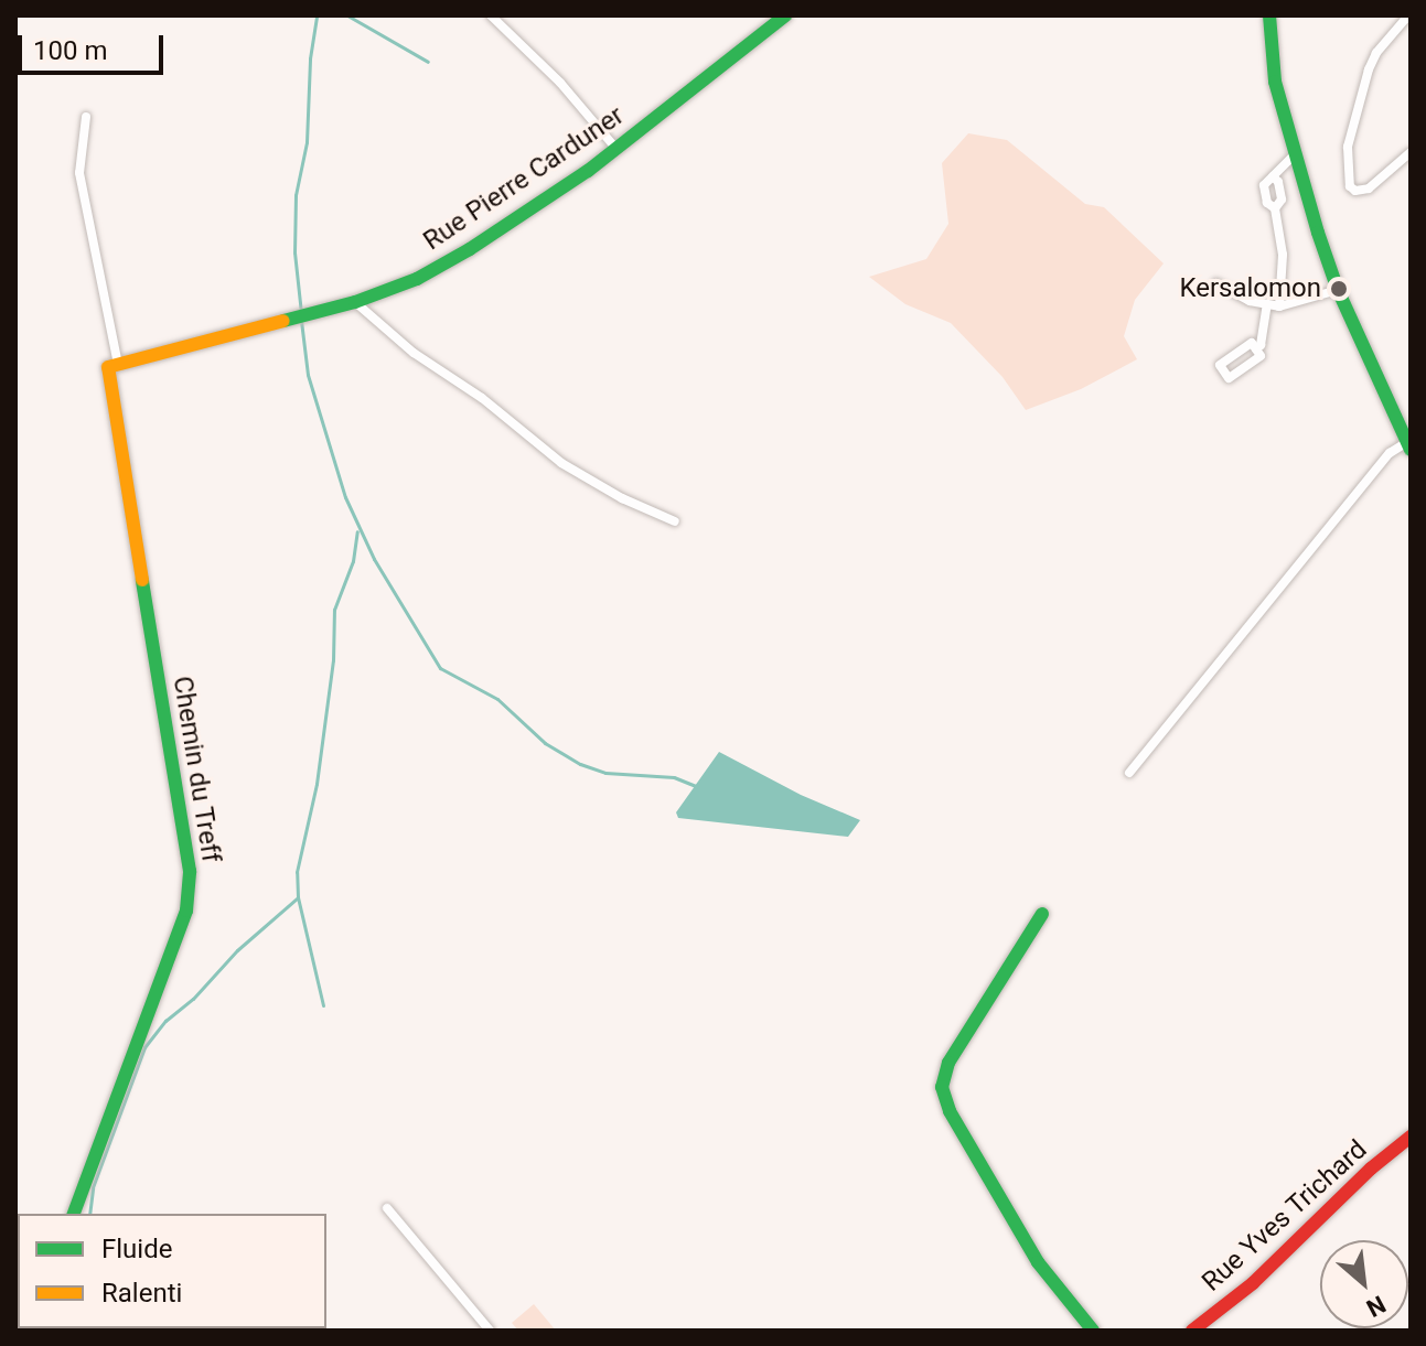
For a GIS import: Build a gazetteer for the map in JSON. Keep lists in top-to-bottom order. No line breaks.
{"streets":{"street":["Rue Pierre Carduner","Chemin du Treff","Rue Yves Trichard"]},"crossings":[["Rue Pierre Carduner","Chemin du Treff"]],"places":["Kersalomon"],"legend":["Fluide","Ralenti"],"scale_bar":"100 m","north":"bottom right"}
